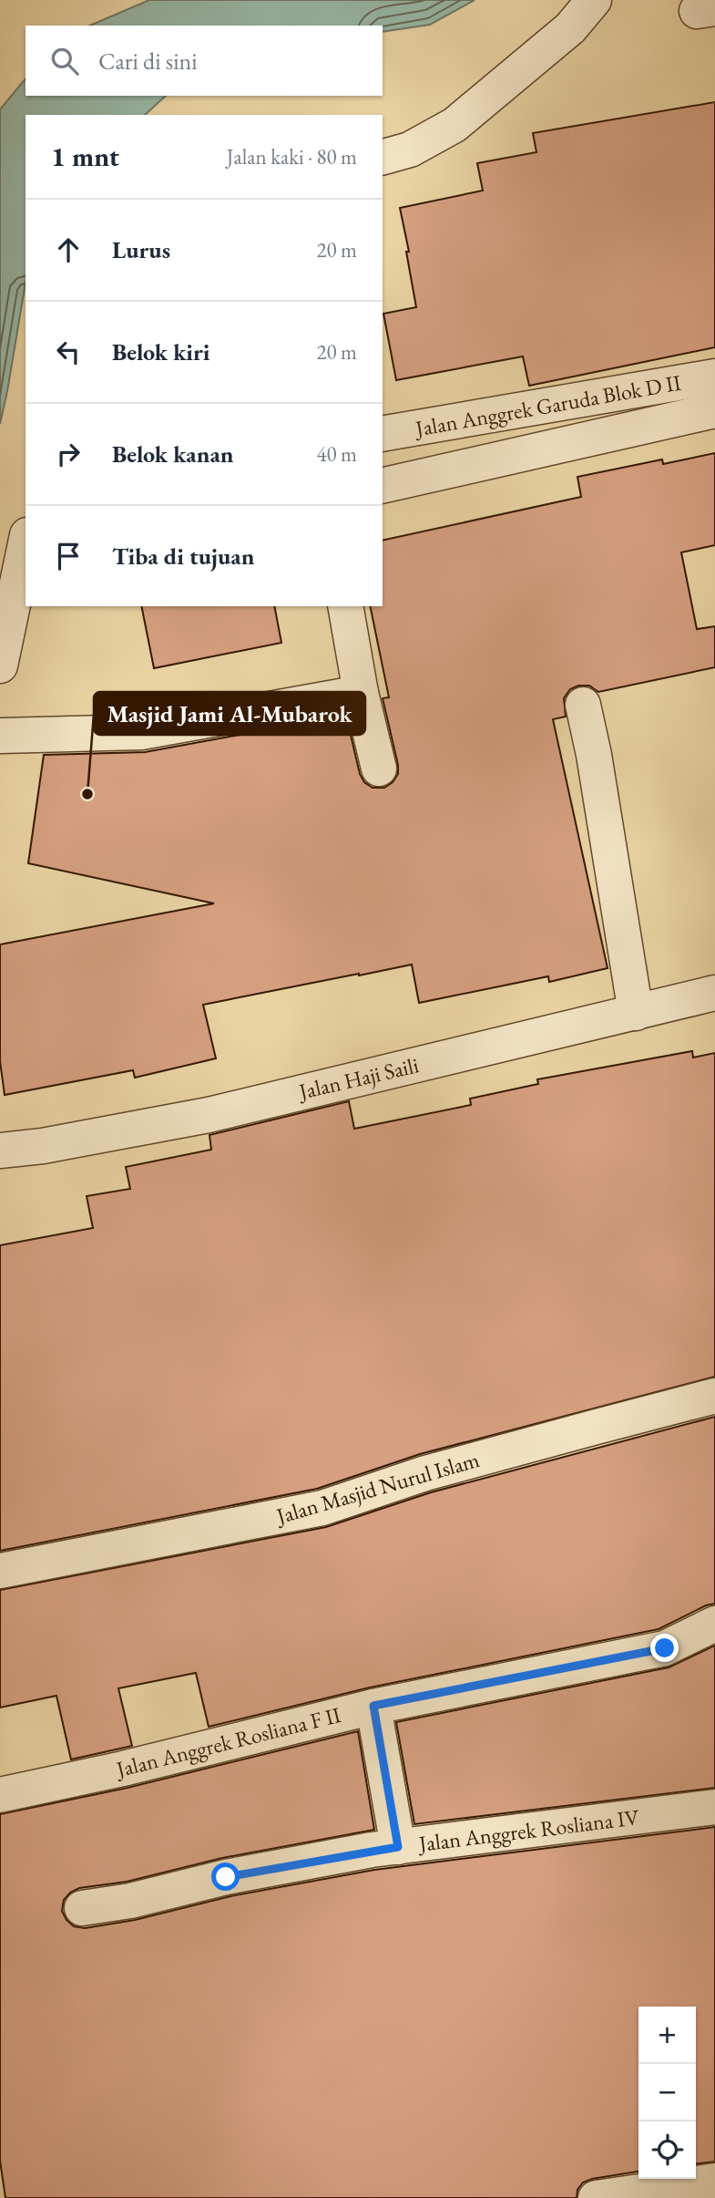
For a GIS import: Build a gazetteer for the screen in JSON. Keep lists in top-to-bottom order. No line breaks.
{"streets":{"street":["Jalan Anggrek Garuda Blok D II","Jalan Haji Saili","Jalan Masjid Nurul Islam","Jalan Anggrek Rosliana F II","Jalan Anggrek Rosliana IV"]},"places":["Masjid Jami Al-Mubarok"],"page":{"search":"Cari di sini","heading":["1 mnt","Jalan kaki · 80 m"],"list":[["Lurus","20 m"],["Belok kiri","20 m"],["Belok kanan","40 m"],"Tiba di tujuan"],"map_buttons":["+","−"]}}
